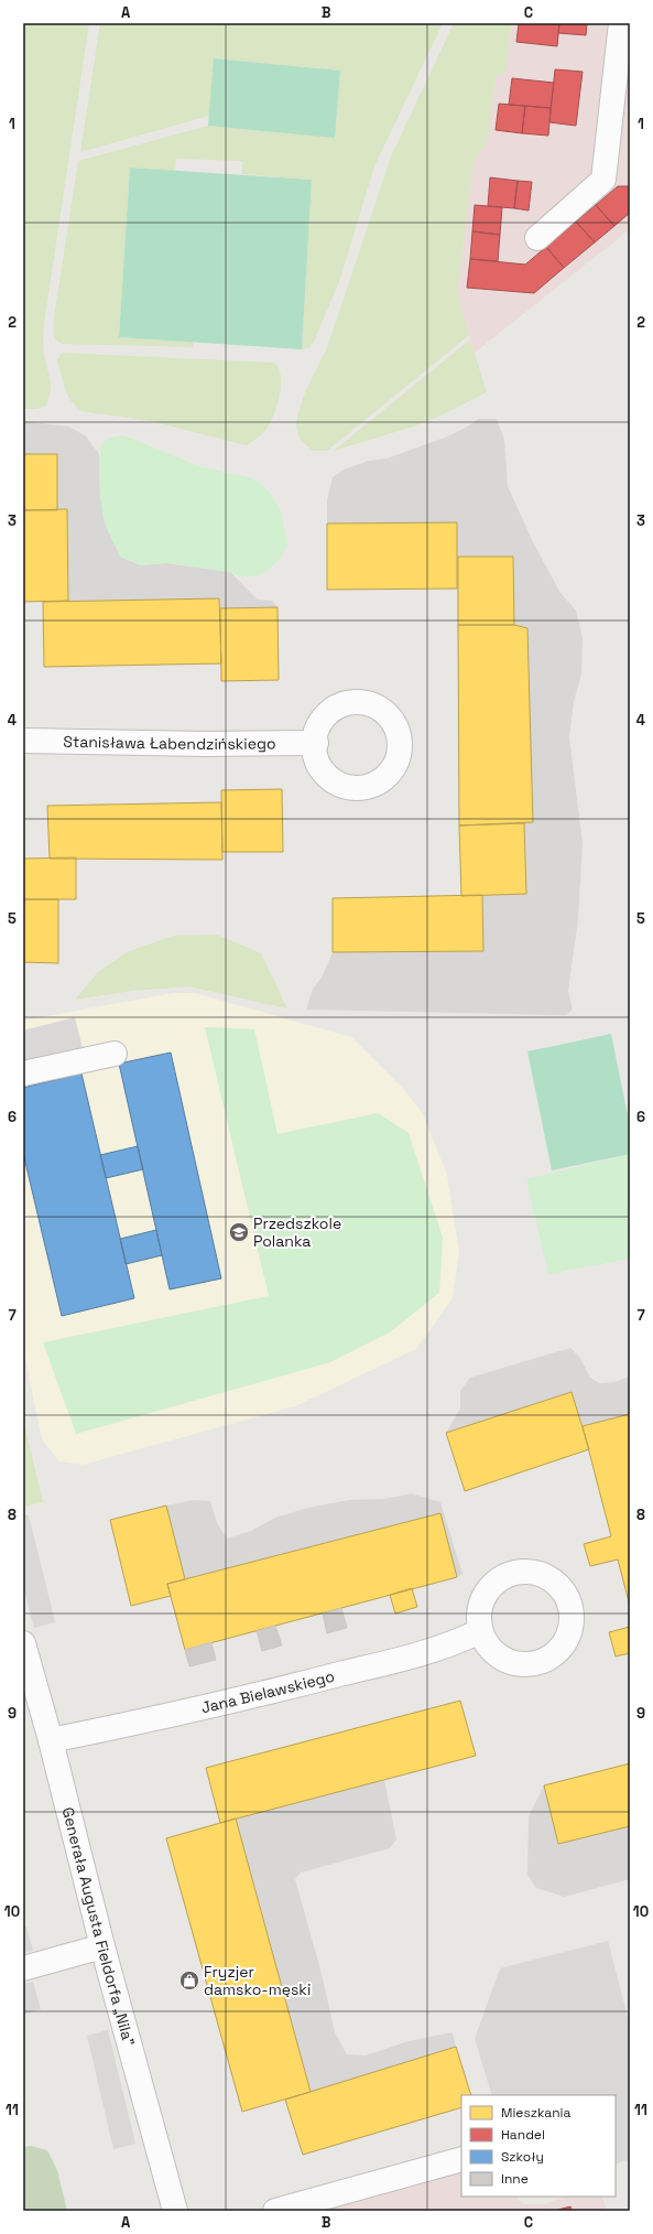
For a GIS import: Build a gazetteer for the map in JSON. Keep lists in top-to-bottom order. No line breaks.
{"streets":{"street":["Stanisława Łabendzińskiego","Jana Bielawskiego","Generała Augusta Fieldorfa „Nila”"]},"crossings":[["Jana Bielawskiego","Generała Augusta Fieldorfa „Nila”"]],"places":{"school or university":["Przedszkole Polanka"],"shop":["Fryzjer damsko-męski"]},"legend":["Mieszkania","Handel","Szkoły","Inne"],"grid":{"columns":["A","B","C"],"rows":["1","2","3","4","5","6","7","8","9","10","11"]}}
